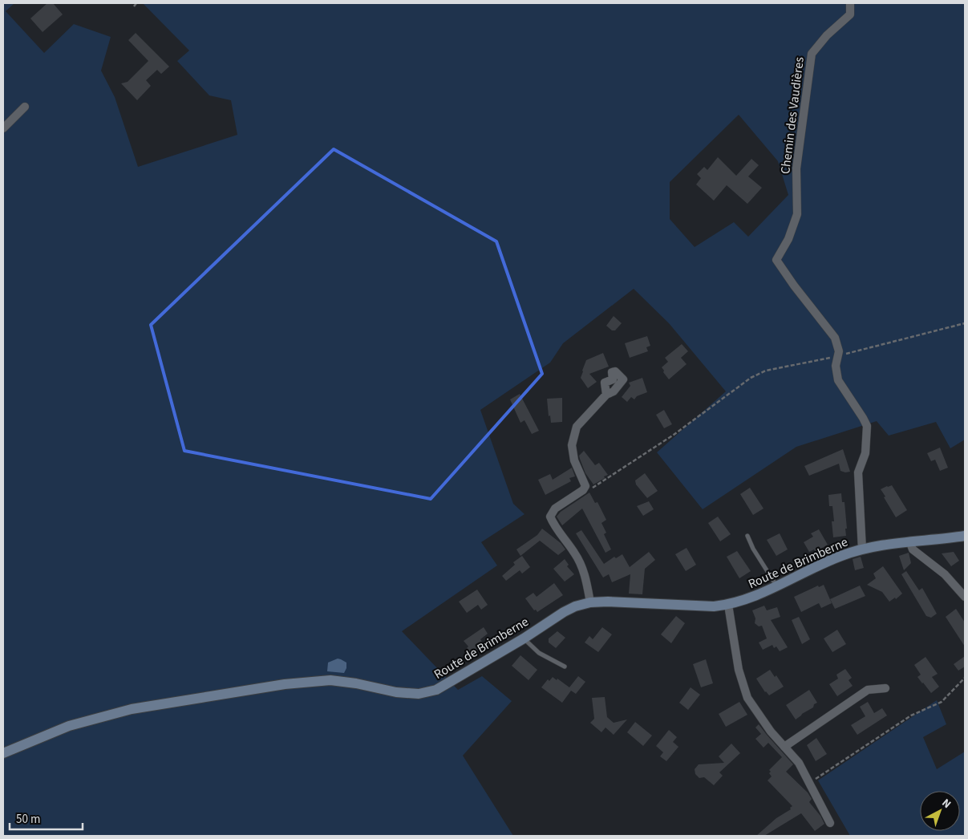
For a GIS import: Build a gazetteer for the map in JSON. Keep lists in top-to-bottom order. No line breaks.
{"streets":{"street":["Chemin des Vaudières","Route de Brimberne"]},"crossings":[["Chemin des Vaudières","Route de Brimberne"]],"scale_bar":"50 m","north":"top right"}
